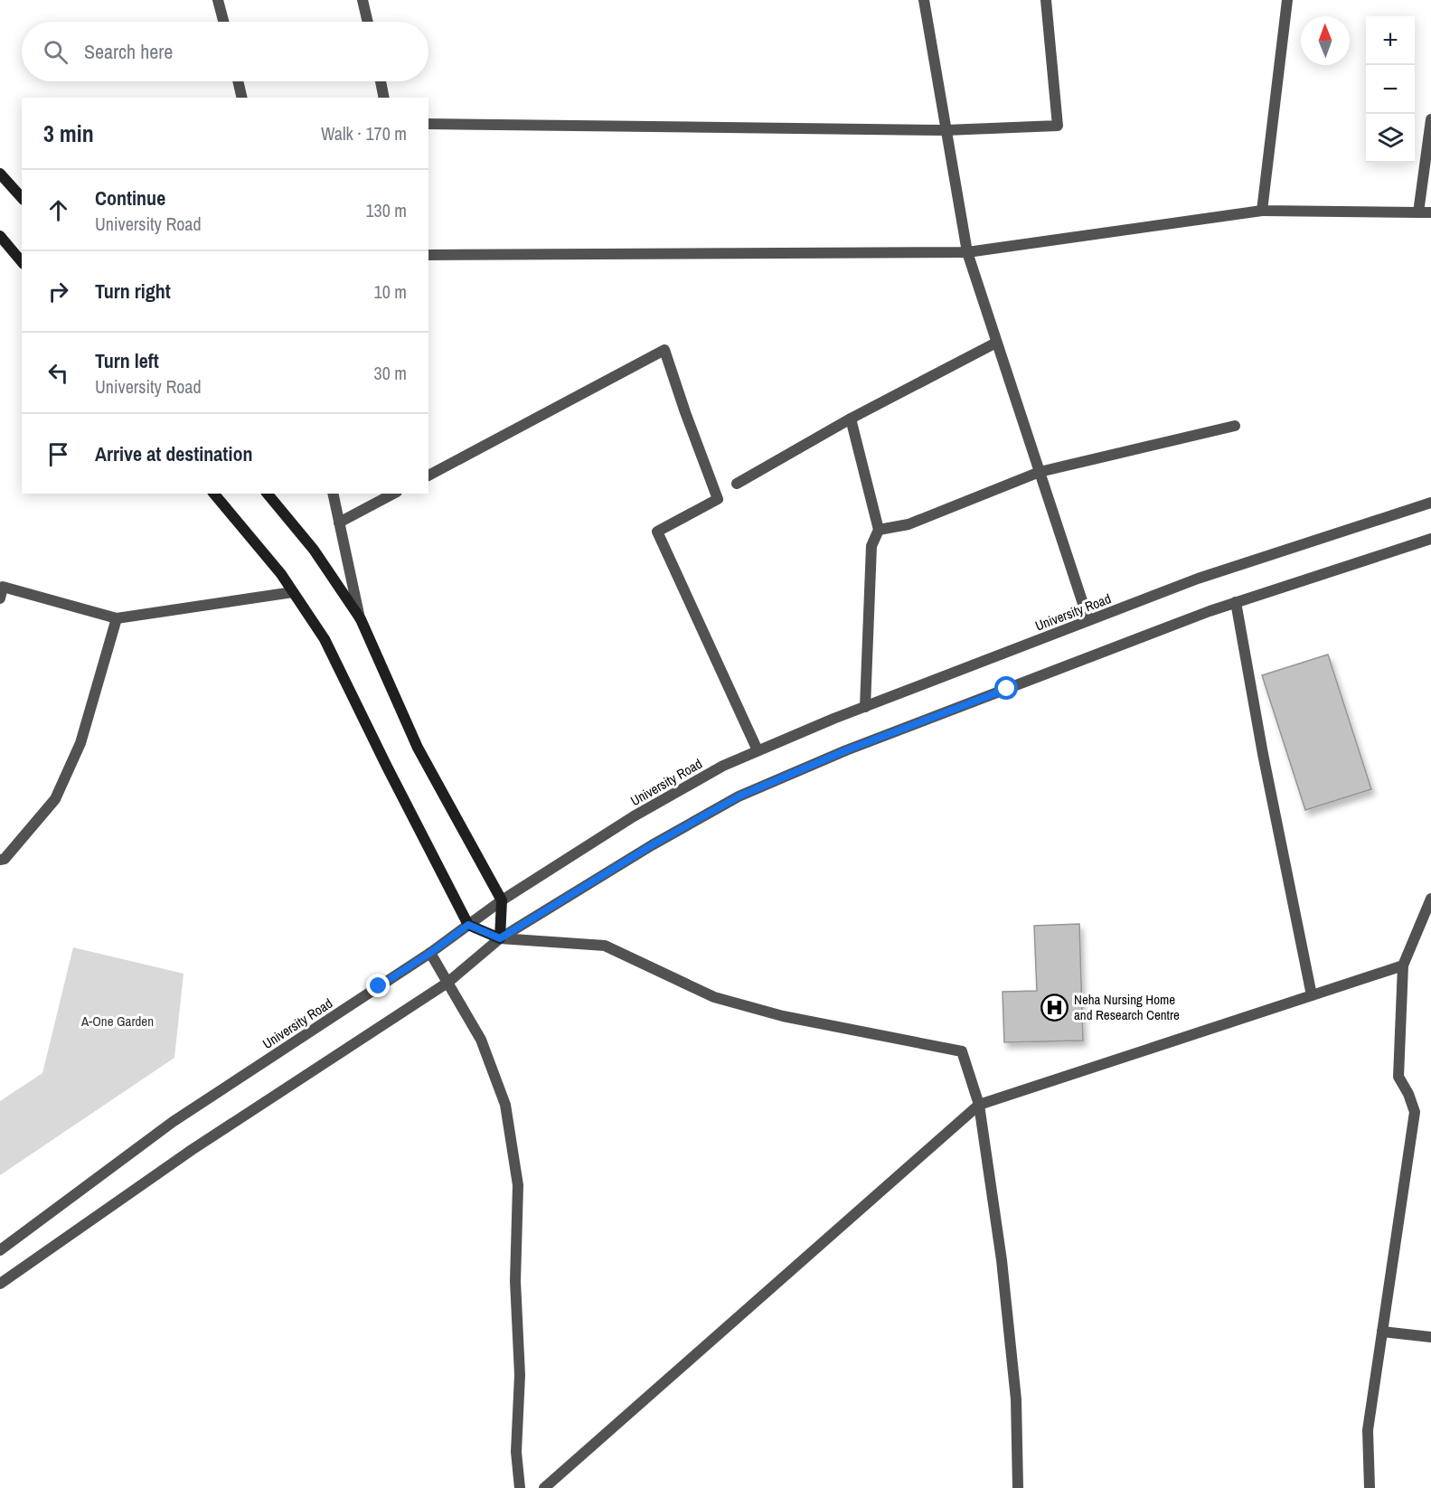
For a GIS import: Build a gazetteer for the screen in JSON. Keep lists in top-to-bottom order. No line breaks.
{"streets":{"street":["University Road"]},"parks":["A-One Garden"],"places":{"hospital":["Neha Nursing Home and Research Centre"]},"north":"top","page":{"map_buttons":["+","−"],"search":"Search here","heading":["3 min","Walk · 170 m"],"list":[["Continue","University Road","130 m"],["Turn right","10 m"],["Turn left","University Road","30 m"],"Arrive at destination"]}}
